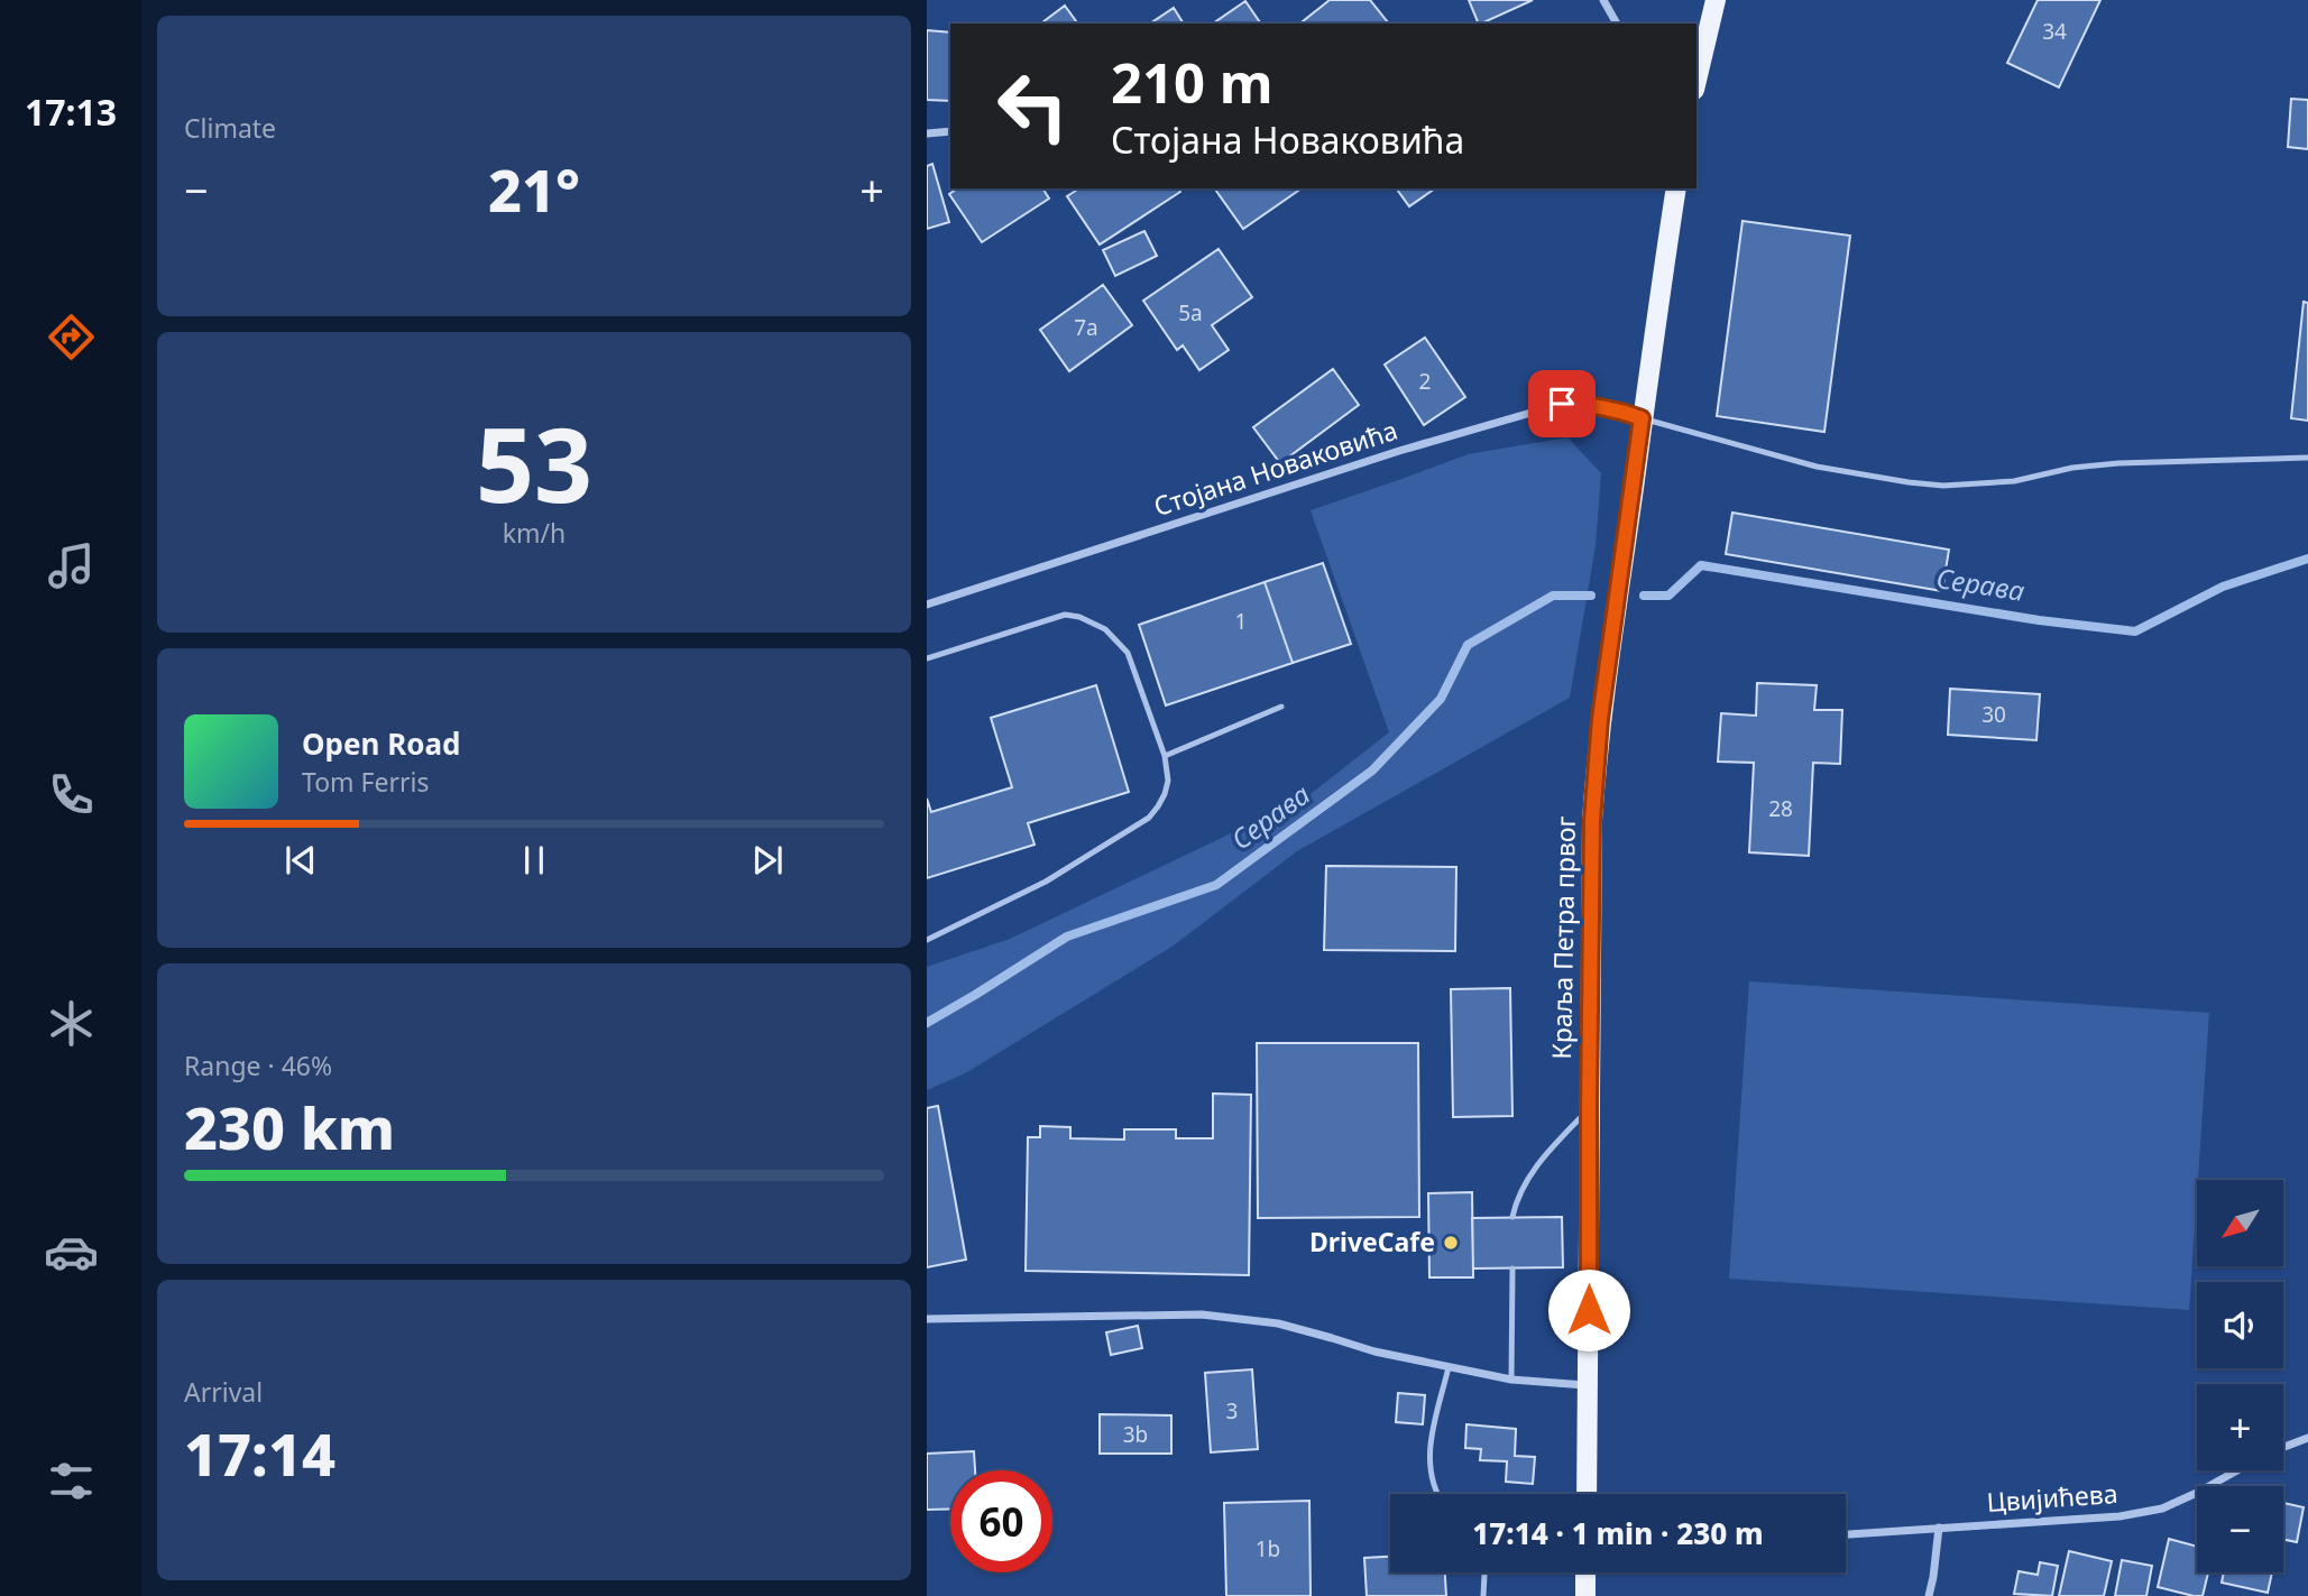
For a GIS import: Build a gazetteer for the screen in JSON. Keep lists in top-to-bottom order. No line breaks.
{"streets":{"main road":["Краља Петра првог"],"street":["Стојана Новаковића","Цвијићева"]},"crossings":[["Стојана Новаковића","Краља Петра првог"]],"water":["Серава"],"places":["DriveCafe"],"house_numbers":["34","5a","7a","2","1","30","28","3","3b","1b"],"north":"bottom left","page":{"tabs":"17:13","tile":["Climate",["53","km/h"],["Range · 46%","230 km"],["Arrival","17:14"]],"turn":["210 m","Стојана Новаковића"],"heat":["−","21°","+"],"song":["Open Road","Tom Ferris"],"map_buttons":["+","−"],"limit":"60","trip":"17:14 · 1 min · 230 m"}}
